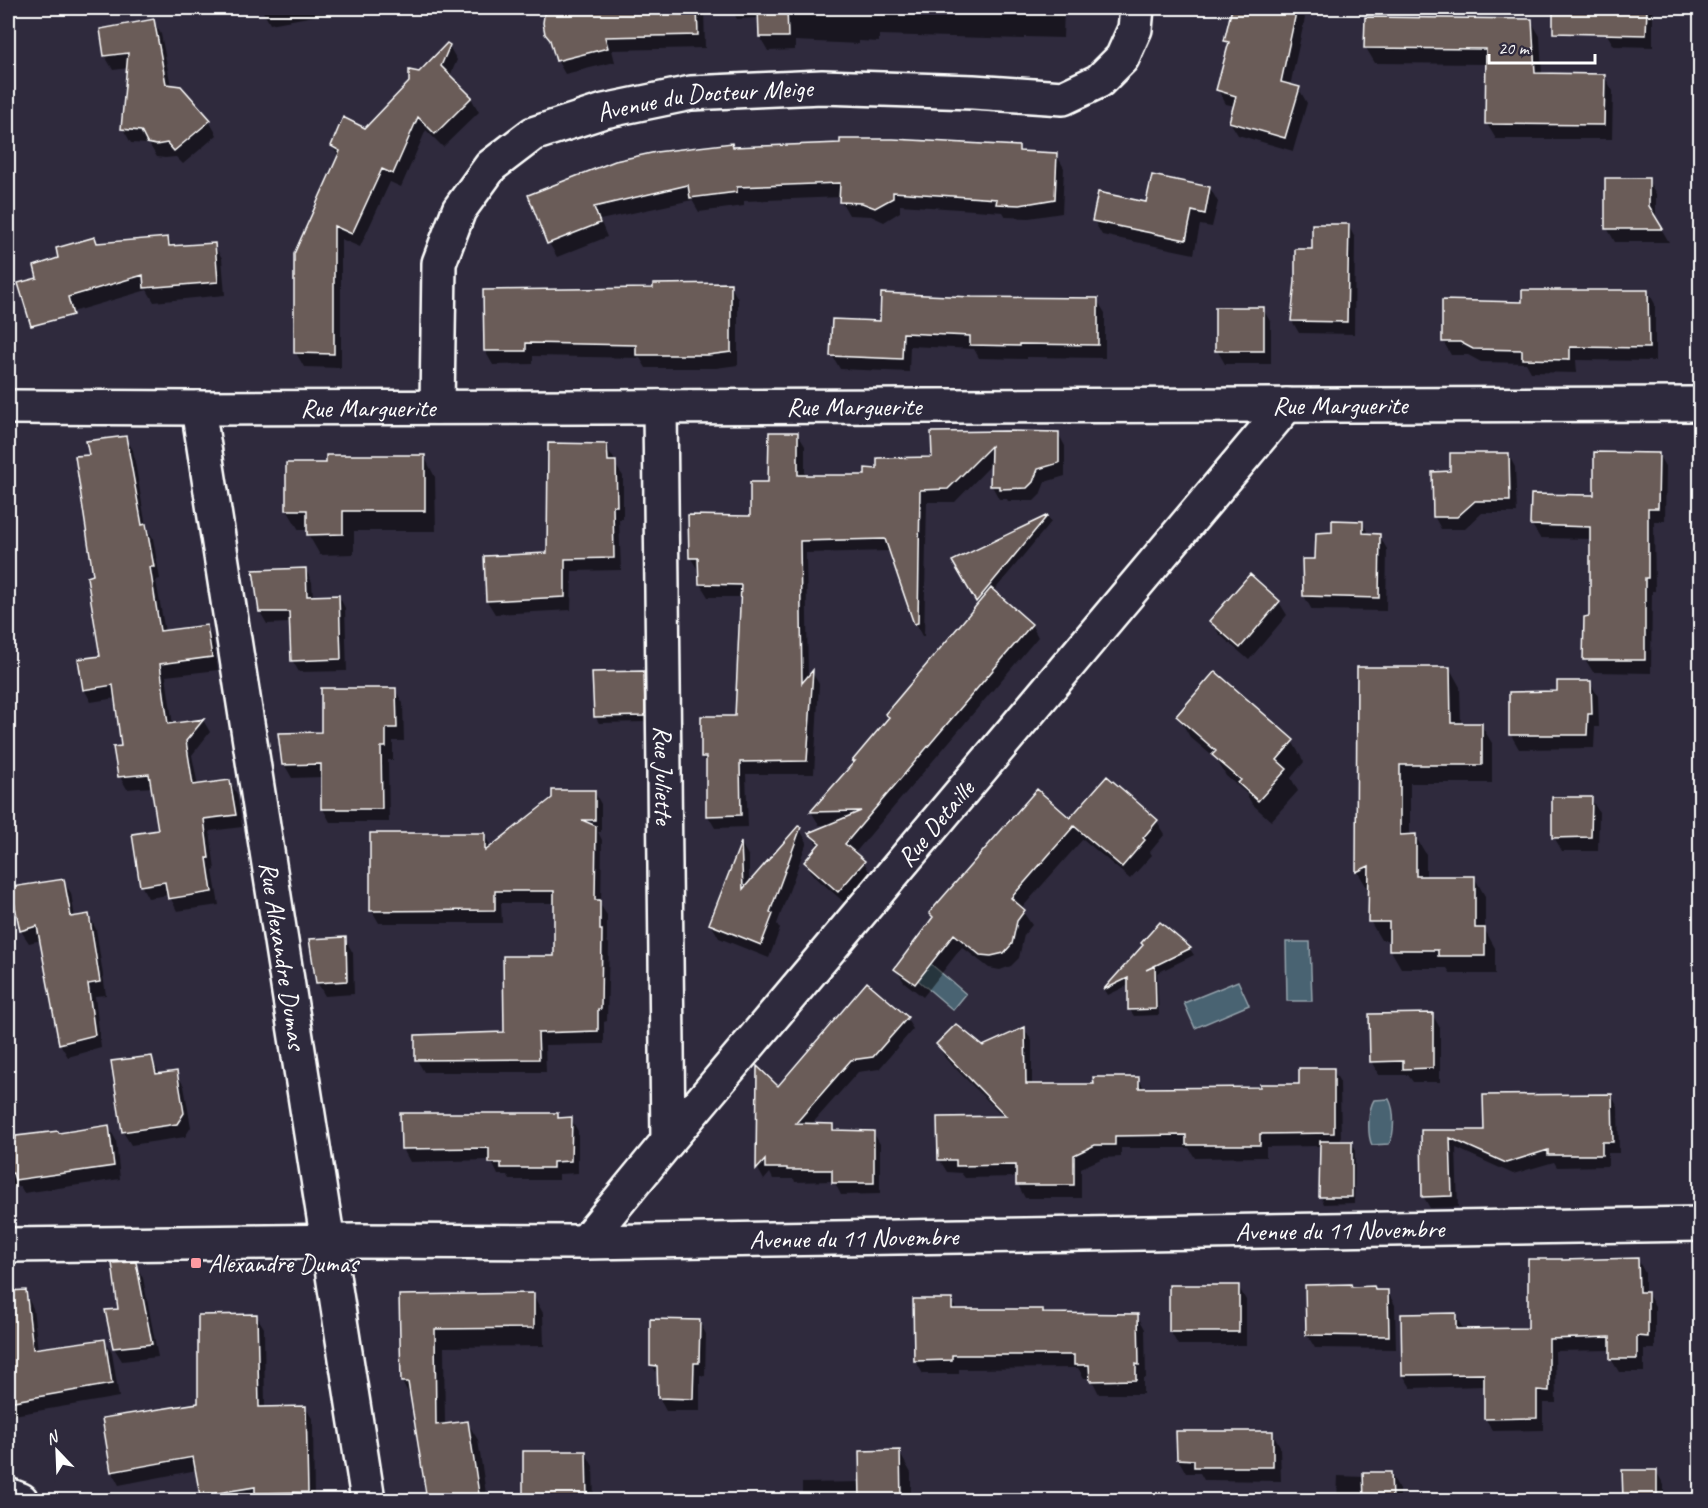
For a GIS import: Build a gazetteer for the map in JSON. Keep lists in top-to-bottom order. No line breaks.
{"streets":{"street":["Avenue du Docteur Meige","Rue Marguerite","Rue Juliette","Rue Detaille","Rue Alexandre Dumas","Avenue du 11 Novembre"]},"crossings":[["Avenue du Docteur Meige","Rue Marguerite"],["Rue Marguerite","Rue Juliette"],["Rue Marguerite","Rue Detaille"],["Rue Marguerite","Rue Alexandre Dumas"],["Rue Juliette","Rue Detaille"],["Rue Detaille","Avenue du 11 Novembre"],["Rue Alexandre Dumas","Avenue du 11 Novembre"]],"places":{"transit":["Alexandre Dumas"]},"scale_bar":"20 m","north":"top left"}
